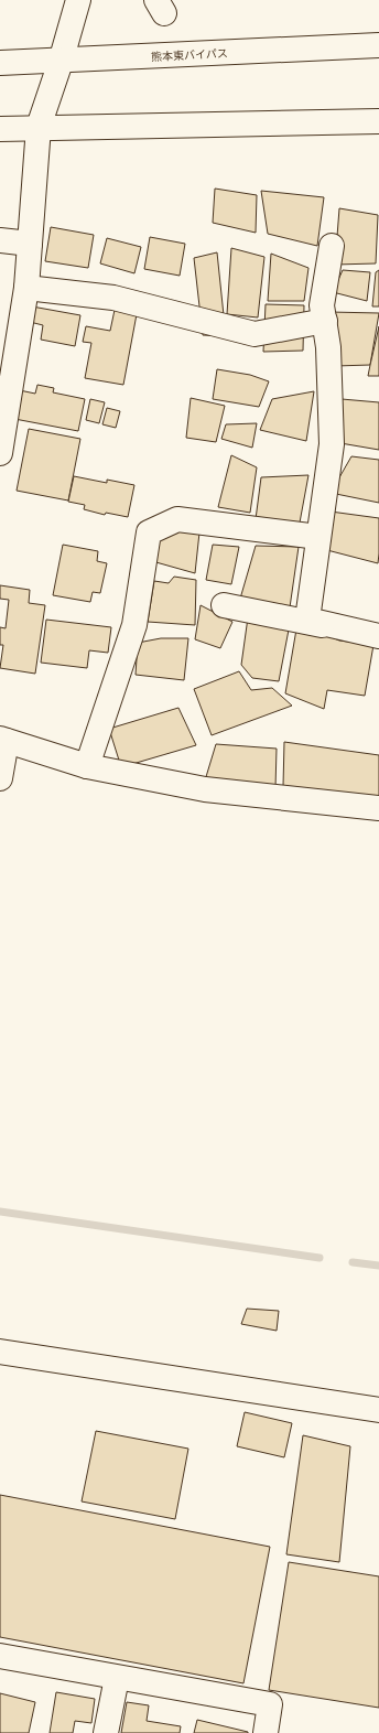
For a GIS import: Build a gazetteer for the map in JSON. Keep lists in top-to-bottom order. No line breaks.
{"streets":{"main road":["熊本東バイパス"]}}
